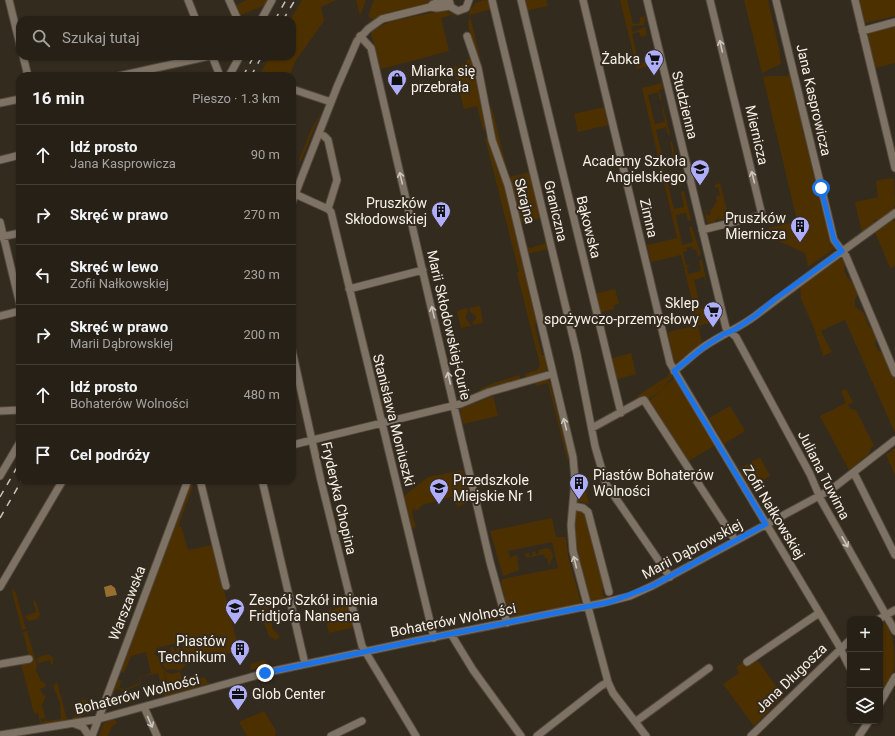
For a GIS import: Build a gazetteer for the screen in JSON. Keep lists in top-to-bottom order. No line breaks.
{"streets":{"street":["Jana Kasprowicza","Studzienna","Miernicza","Skrajna","Graniczna","Zimna","Bąkowska","Marii Skłodowskiej-Curie","Stanisława Moniuszki","Juliana Tuwima","Fryderyka Chopina","Zofii Nałkowskiej","Marii Dąbrowskiej","Warszawska","Bohaterów Wolności","Jana Długosza"]},"crossings":[["Studzienna","Miernicza"],["Studzienna","Juliana Tuwima"],["Skrajna","Bohaterów Wolności"],["Graniczna","Marii Dąbrowskiej"],["Zimna","Zofii Nałkowskiej"],["Marii Skłodowskiej-Curie","Bohaterów Wolności"],["Stanisława Moniuszki","Bohaterów Wolności"],["Juliana Tuwima","Marii Dąbrowskiej"],["Fryderyka Chopina","Bohaterów Wolności"],["Zofii Nałkowskiej","Marii Dąbrowskiej"],["Zofii Nałkowskiej","Jana Długosza"],["Marii Dąbrowskiej","Bohaterów Wolności"],["Warszawska","Bohaterów Wolności"]],"one_way":["Miernicza","Marii Skłodowskiej-Curie"],"places":{"supermarket":["Żabka","Sklep spożywczo-przemysłowy"],"shop":["Miarka się przebrała"],"school or university":["Academy Szkoła Angielskiego","Przedszkole Miejskie Nr 1","Zespół Szkół imienia Fridtjofa Nansena"],"building":["Pruszków Skłodowskiej","Pruszków Miernicza","Piastów Bohaterów Wolności","Piastów Technikum"],"office":["Glob Center"]},"page":{"search":"Szukaj tutaj","heading":["16 min","Pieszo · 1.3 km"],"list":[["Idź prosto","Jana Kasprowicza","90 m"],["Skręć w prawo","270 m"],["Skręć w lewo","Zofii Nałkowskiej","230 m"],["Skręć w prawo","Marii Dąbrowskiej","200 m"],["Idź prosto","Bohaterów Wolności","480 m"],"Cel podróży"],"map_buttons":["+","−"]}}
